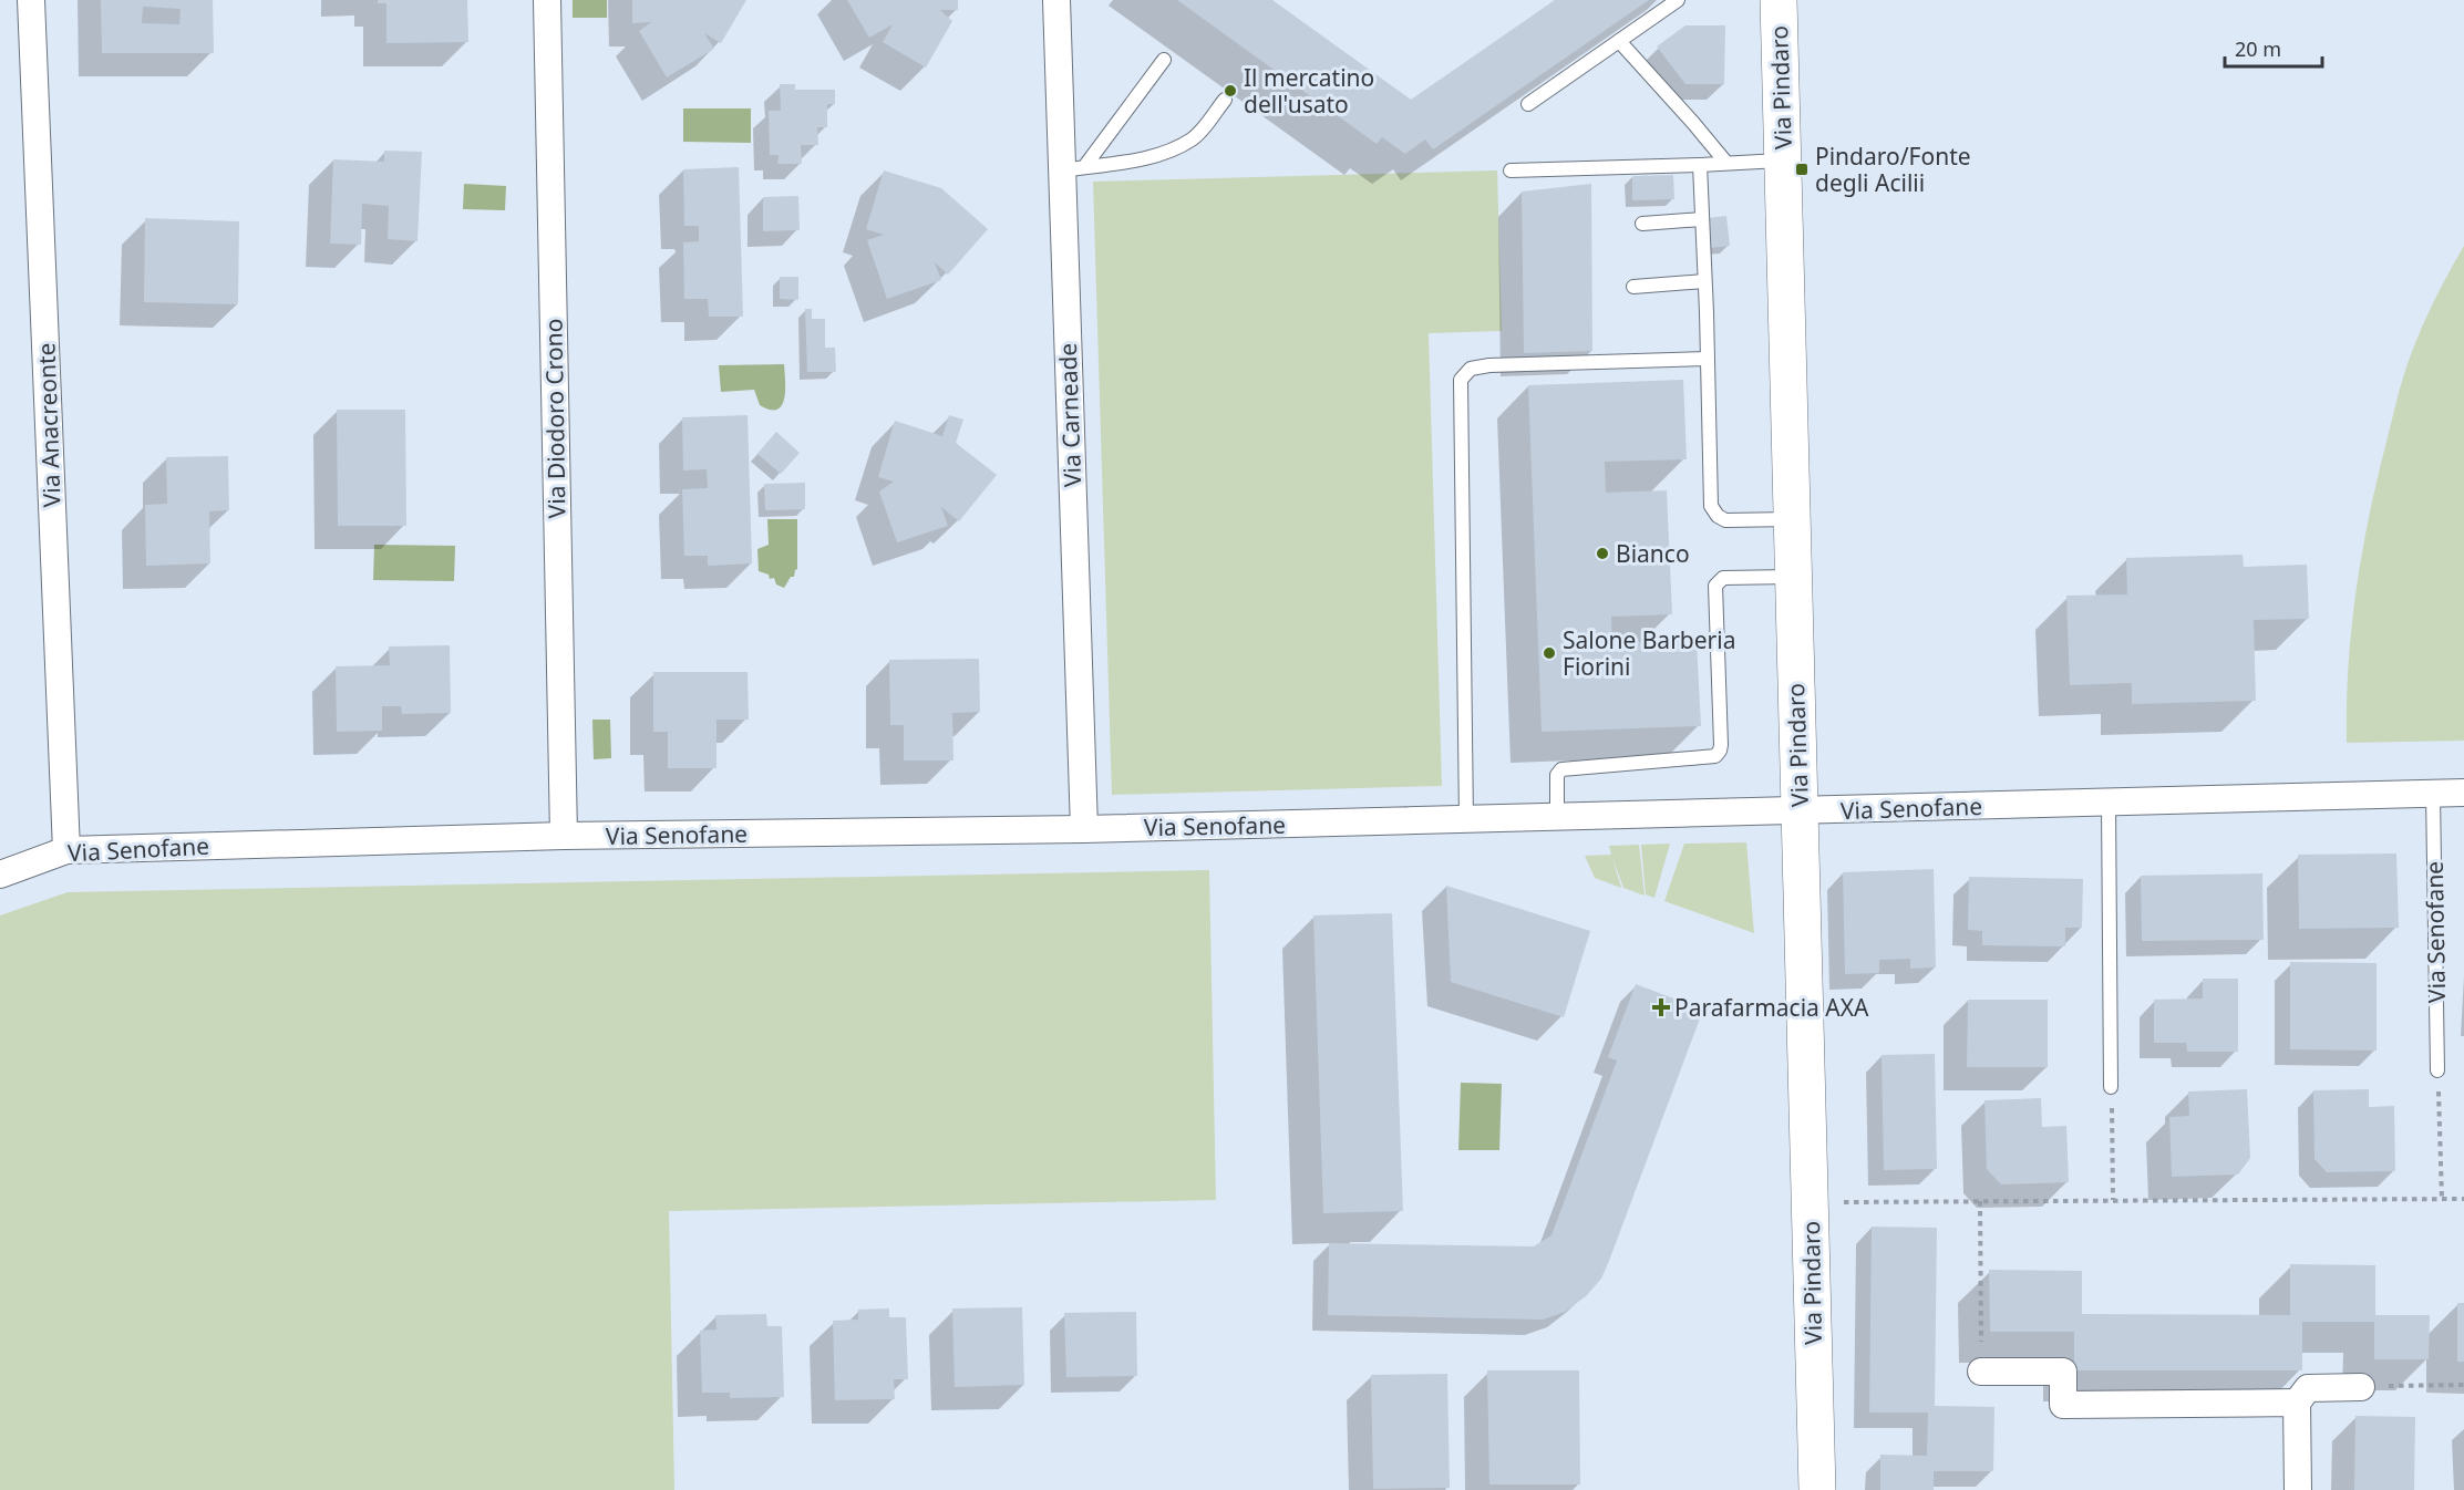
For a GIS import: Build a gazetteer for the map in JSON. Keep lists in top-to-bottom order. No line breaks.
{"streets":{"street":["Via Pindaro","Via Carneade","Via Diodoro Crono","Via Anacreonte","Via Senofane"]},"crossings":[["Via Pindaro","Via Senofane"],["Via Carneade","Via Senofane"],["Via Diodoro Crono","Via Senofane"],["Via Anacreonte","Via Senofane"]],"places":{"other":["Il mercatino dell'usato","Bianco","Salone Barberia Fiorini"],"transit":["Pindaro/Fonte degli Acilii"],"health":["Parafarmacia AXA"]},"scale_bar":"20 m"}
